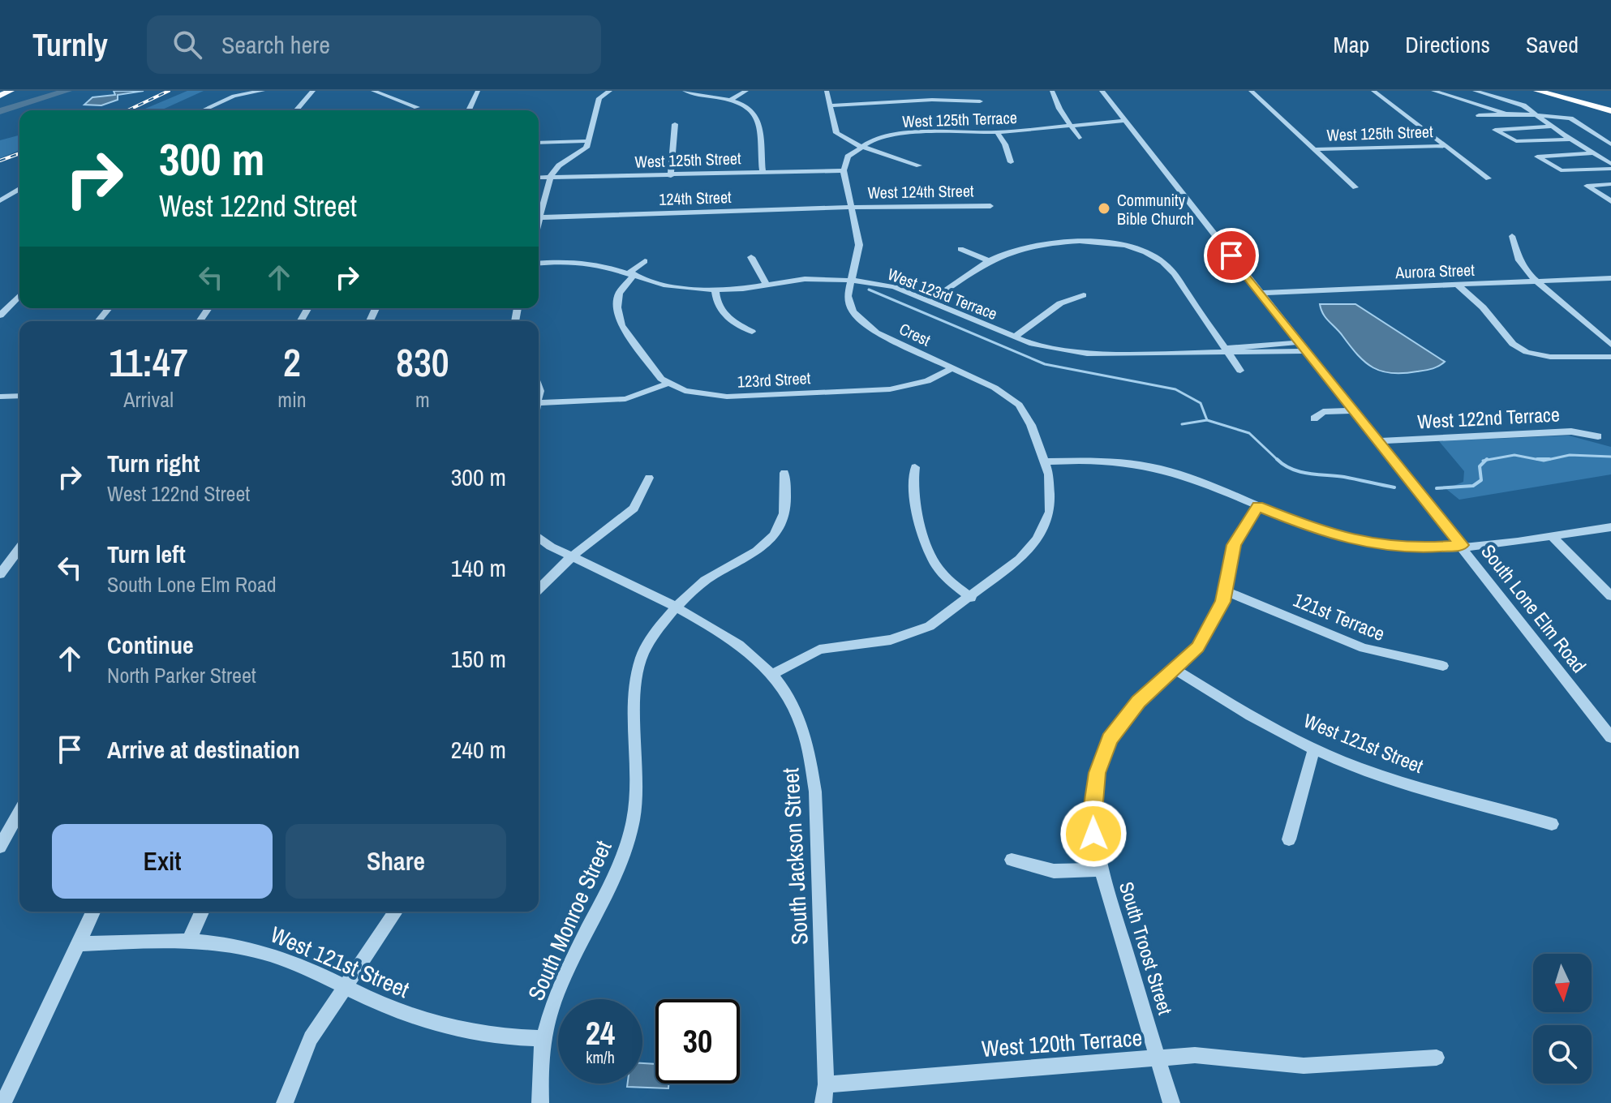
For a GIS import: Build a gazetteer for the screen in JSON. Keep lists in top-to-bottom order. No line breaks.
{"streets":{"street":["West 125th Terrace","West 125th Street","West 124th Street","124th Street","Aurora Street","West 123rd Terrace","Crest","123rd Street","West 122nd Terrace","South Lone Elm Road","121st Terrace","West 121st Street","South Jackson Street","South Monroe Street","South Troost Street","West 120th Terrace"]},"crossings":[["West 125th Terrace","South Lone Elm Road"],["West 125th Street","Crest"],["West 124th Street","124th Street"],["West 124th Street","Crest"],["124th Street","Crest"],["Aurora Street","South Lone Elm Road"],["West 123rd Terrace","Crest"],["West 123rd Terrace","South Lone Elm Road"],["Crest","123rd Street"],["Crest","South Jackson Street"],["West 122nd Terrace","South Lone Elm Road"],["121st Terrace","South Troost Street"],["West 121st Street","South Monroe Street"],["West 121st Street","South Troost Street"],["South Jackson Street","South Monroe Street"],["South Jackson Street","West 120th Terrace"],["South Troost Street","West 120th Terrace"]],"places":["Community Bible Church"],"north":"bottom","page":{"header":"Turnly","search":"Search here","nav":["Map","Directions","Saved"],"turn":["300 m","West 122nd Street"],"eta":["11:47","Arrival","2","min","830","m"],"list":[{"name":"Turn right","note":"West 122nd Street","value":"300 m"},{"name":"Turn left","note":"South Lone Elm Road","value":"140 m"},{"name":"Continue","note":"North Parker Street","value":"150 m"},{"name":"Arrive at destination","value":"240 m"}],"buttons":["Exit","Share"],"speed":"24 km/h","limit":"30"}}
